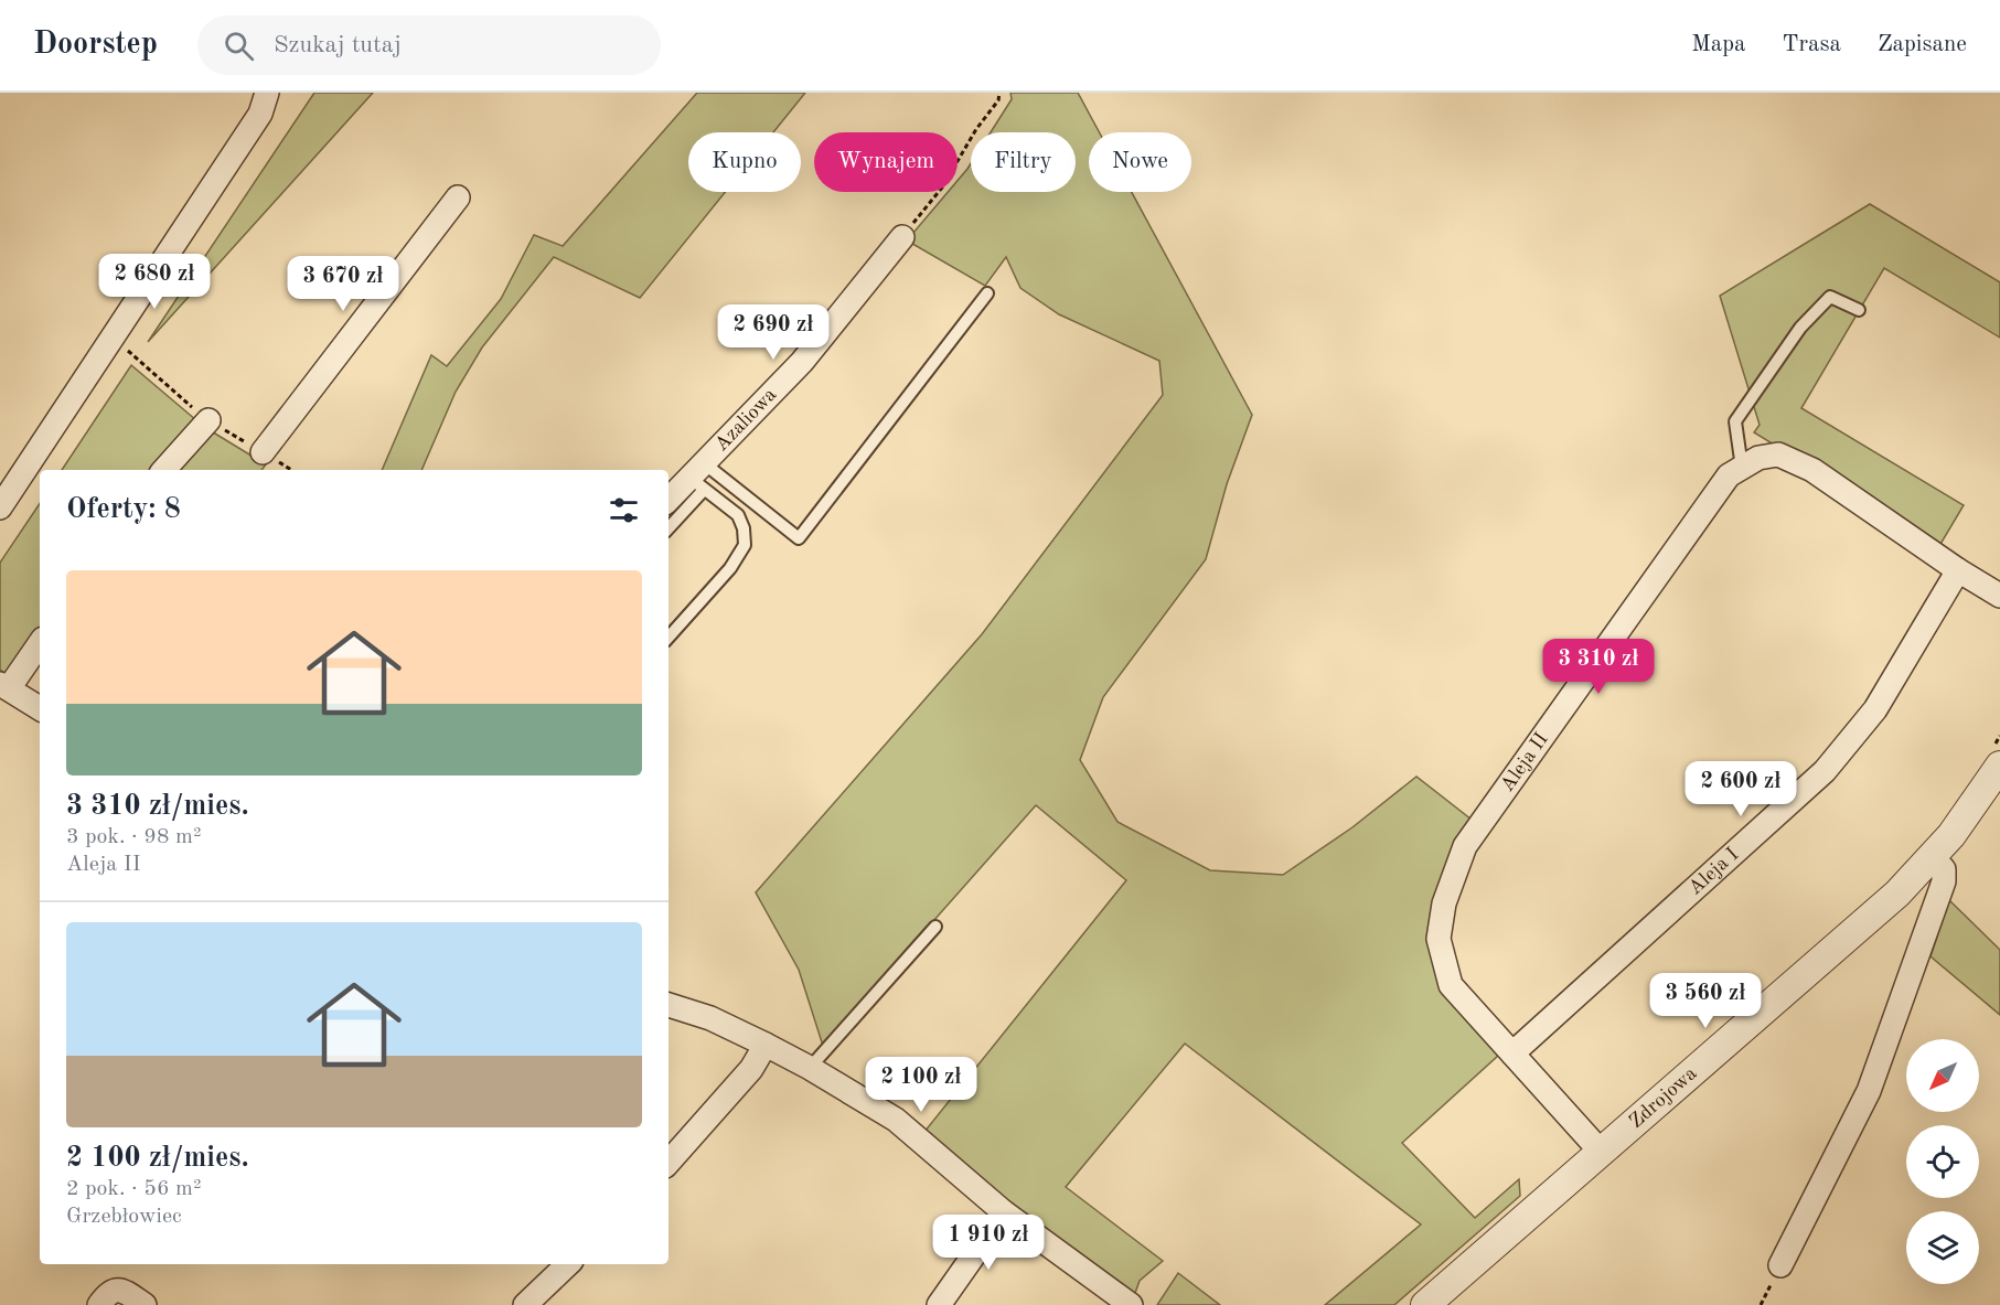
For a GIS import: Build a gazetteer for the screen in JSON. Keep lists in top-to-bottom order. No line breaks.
{"streets":{"street":["Azaliowa","Aleja II","Aleja I","Zdrojowa"]},"crossings":[["Aleja II","Aleja I"],["Aleja II","Zdrojowa"]],"north":"bottom left","page":{"header":"Doorstep","search":"Szukaj tutaj","nav":["Mapa","Trasa","Zapisane"],"chip":["Kupno","Wynajem","Filtry","Nowe"],"price":["2 680 zł","3 670 zł","2 690 zł","3 310 zł","2 600 zł","3 560 zł","2 100 zł","1 910 zł"],"heading":"Oferty: 8","list":[{"name":"3 310 zł/mies.","note":"3 pok. · 98 m² · Aleja II"},{"name":"2 100 zł/mies.","note":"2 pok. · 56 m² · Grzebłowiec"}]}}
